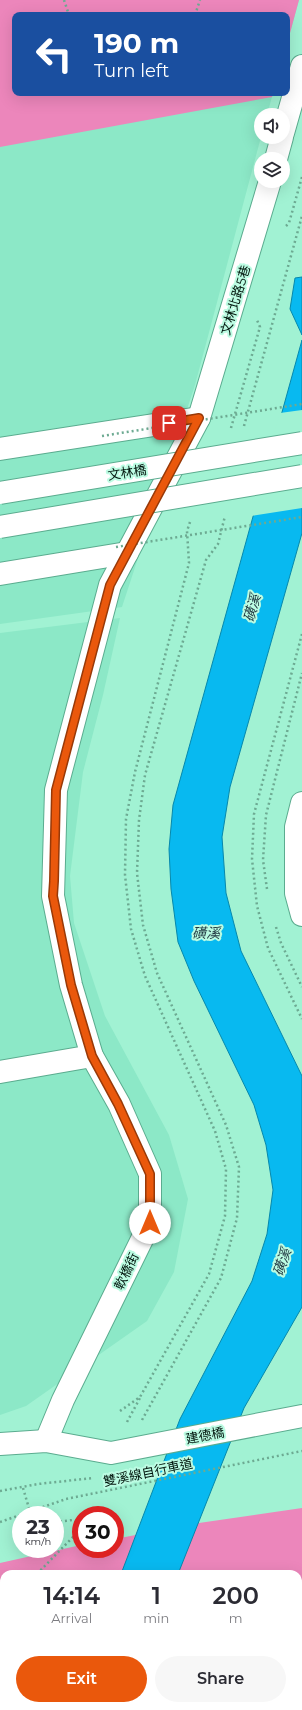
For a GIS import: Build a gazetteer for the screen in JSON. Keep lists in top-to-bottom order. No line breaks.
{"streets":{"street":["文林北路5巷","文林橋","軟橋街","建德橋"],"path":["雙溪線自行車道"]},"crossings":[["文林北路5巷","軟橋街"],["軟橋街","建德橋"]],"water":["磺溪"],"page":{"turn":["190 m","Turn left"],"speed":"23 km/h","limit":"30","eta":["14:14","Arrival","1","min","200","m"],"buttons":["Exit","Share"]}}
